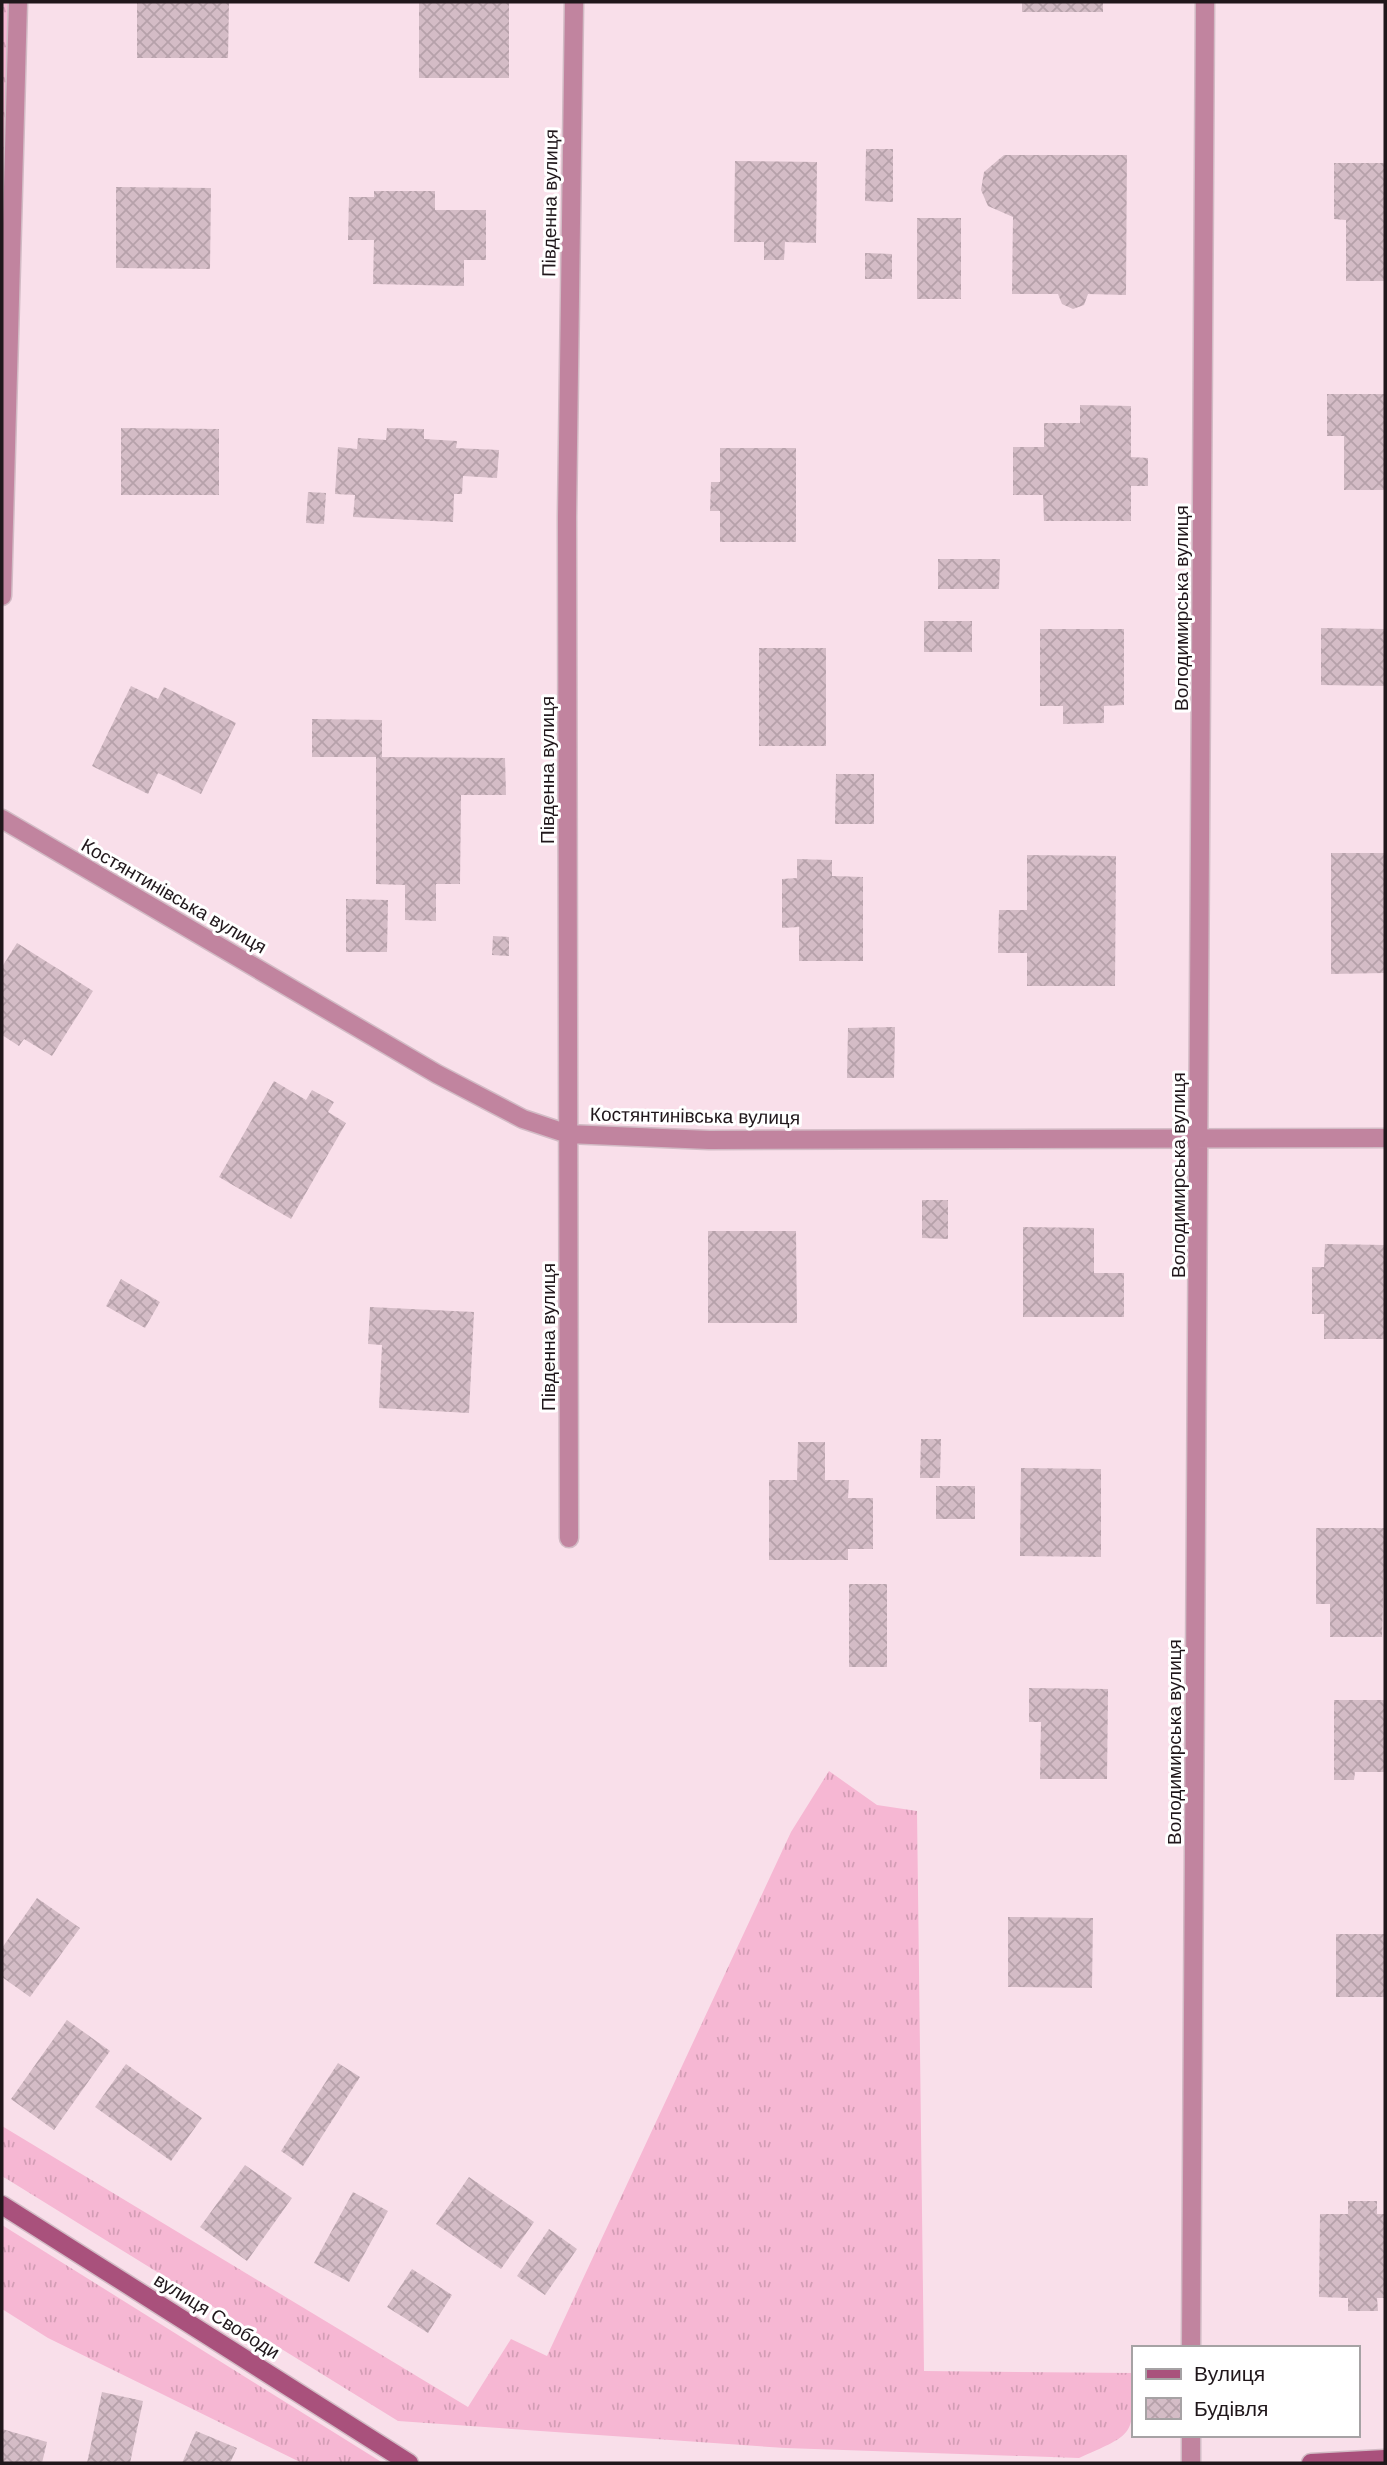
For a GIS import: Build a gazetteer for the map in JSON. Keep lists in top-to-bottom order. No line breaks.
{"streets":{"street":["Південна вулиця","Володимирська вулиця","Костянтинівська вулиця","вулиця Свободи"]},"crossings":[["Південна вулиця","Костянтинівська вулиця"],["Володимирська вулиця","Костянтинівська вулиця"]],"legend":["Вулиця","Будівля"]}
